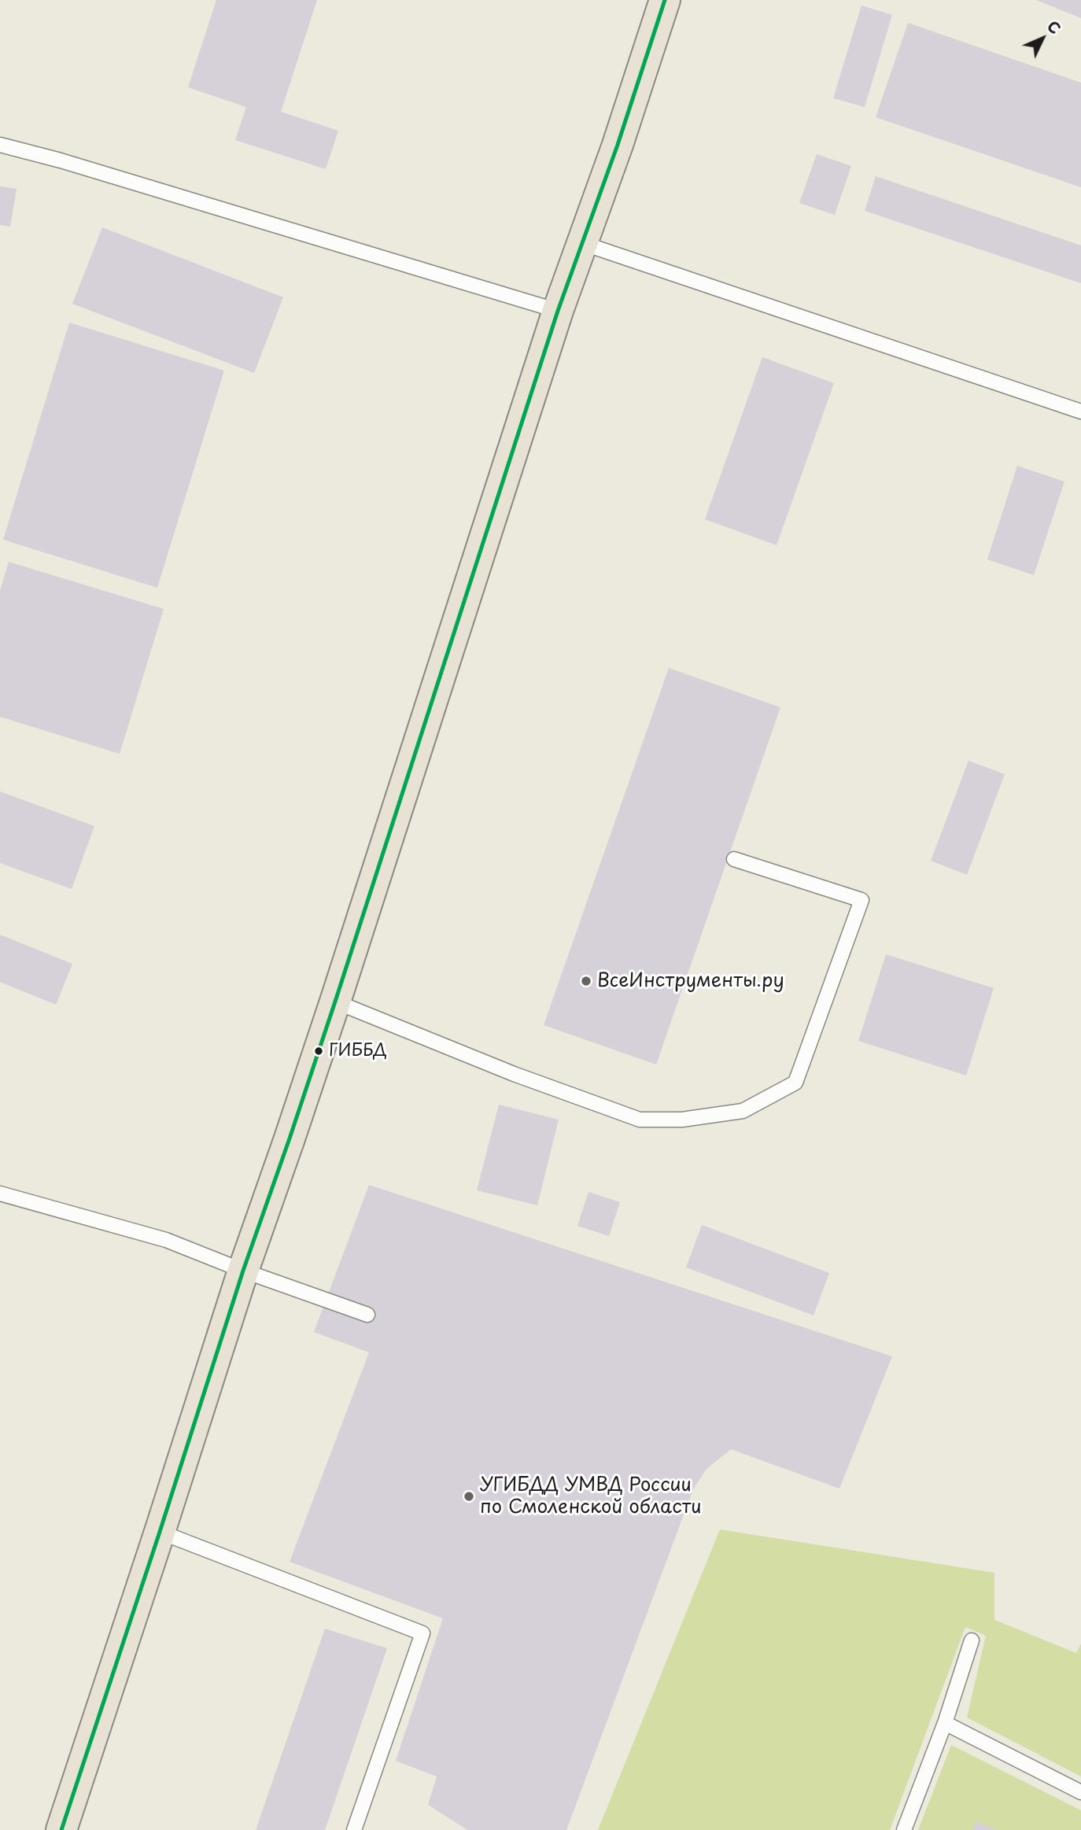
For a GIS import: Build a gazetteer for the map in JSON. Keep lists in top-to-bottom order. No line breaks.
{"places":["ВсеИнструменты.ру","ГИББД","УГИБДД УМВД России по Смоленской области"],"north":"top right"}
